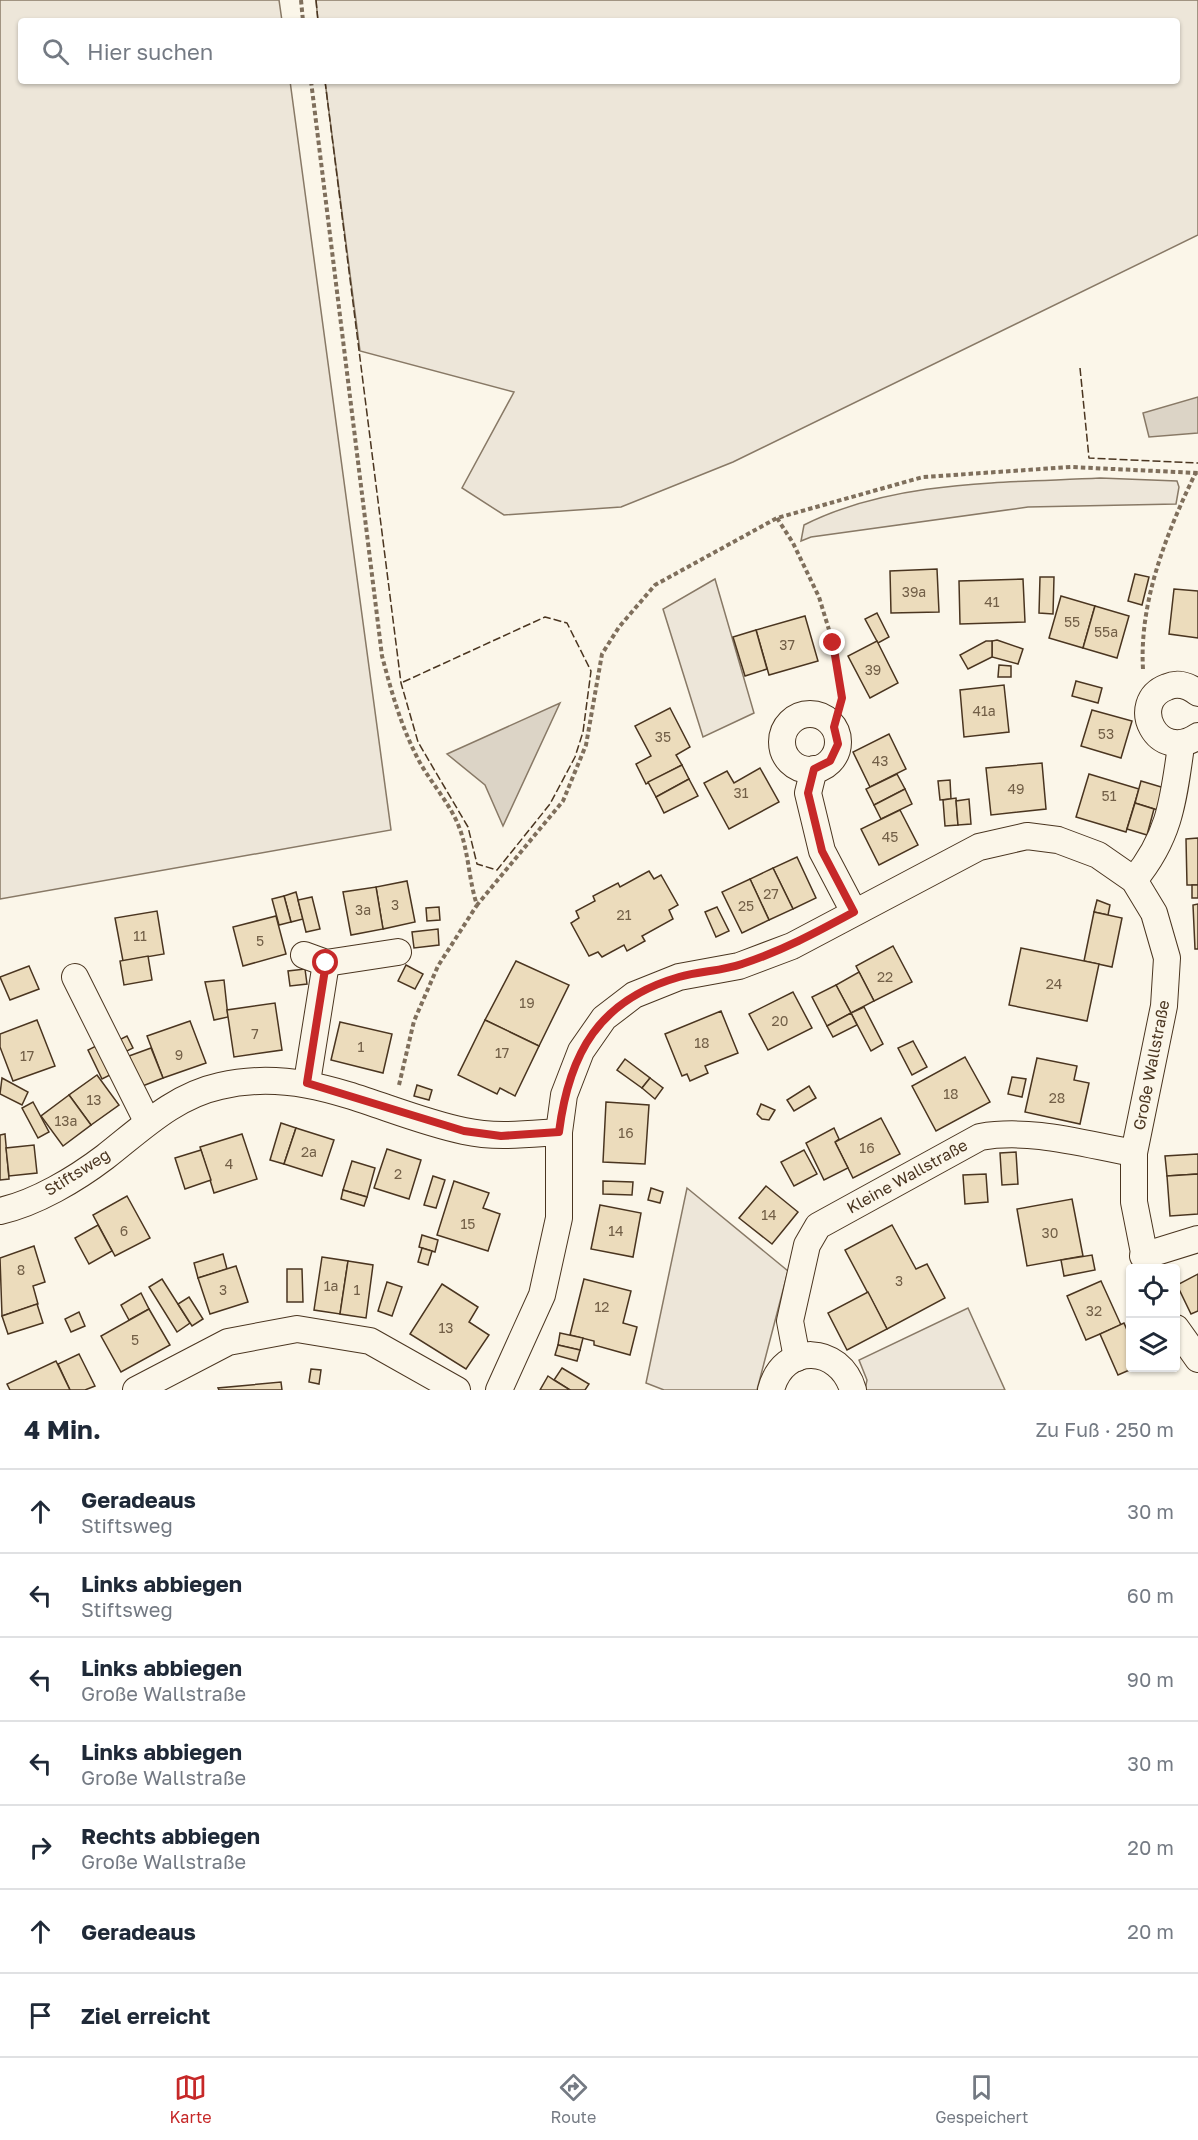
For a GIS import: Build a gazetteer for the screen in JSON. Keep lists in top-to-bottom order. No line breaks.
{"streets":{"street":["Große Wallstraße","Stiftsweg","Kleine Wallstraße"]},"crossings":[["Große Wallstraße","Stiftsweg"],["Große Wallstraße","Kleine Wallstraße"]],"house_numbers":["39a","41","55","55a","37","39","41a","53","35","43","49","31","51","45","27","3","25","3a","21","11","5","22","24","19","20","7","18","1","17","9","17","18","28","13","13a","16","16","2a","4","2","14","15","6","14","30","8","3","1a","3","1","12","32","13","5"],"page":{"search":"Hier suchen","heading":["4 Min.","Zu Fuß · 250 m"],"list":[["Geradeaus","Stiftsweg","30 m"],["Links abbiegen","Stiftsweg","60 m"],["Links abbiegen","Große Wallstraße","90 m"],["Links abbiegen","Große Wallstraße","30 m"],["Rechts abbiegen","Große Wallstraße","20 m"],["Geradeaus","20 m"],"Ziel erreicht"],"nav":["Karte","Route","Gespeichert"]}}
